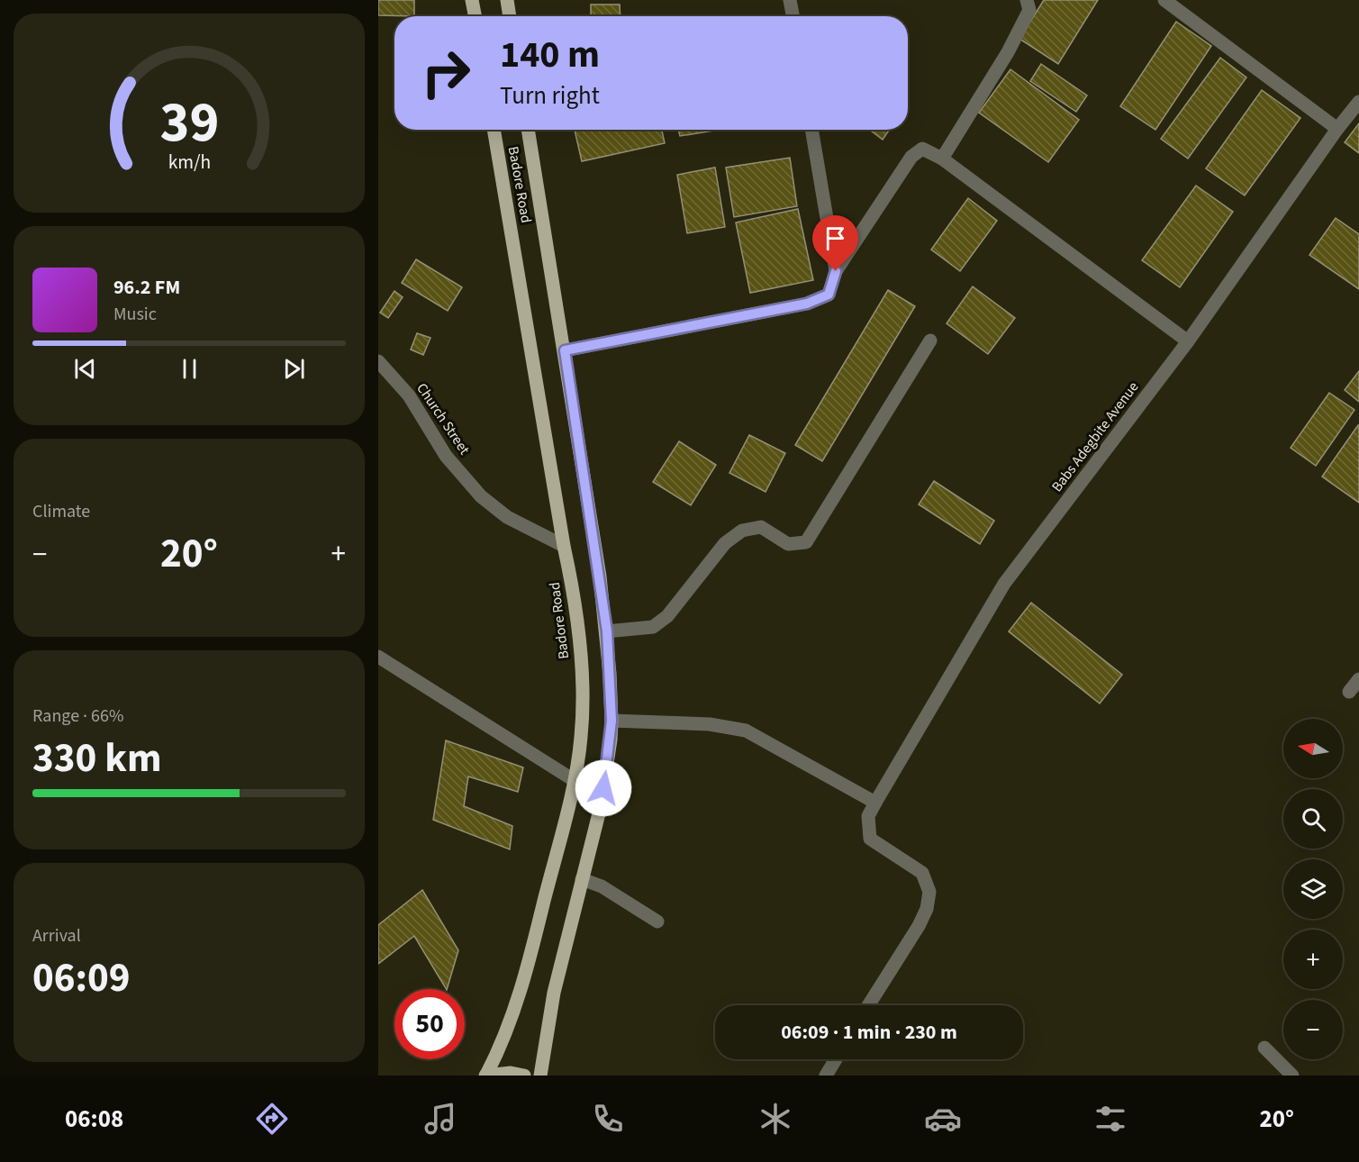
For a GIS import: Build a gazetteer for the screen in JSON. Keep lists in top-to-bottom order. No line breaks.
{"streets":{"main road":["Badore Road"],"street":["Church Street","Babs Adegbite Avenue"]},"crossings":[["Badore Road","Church Street"]],"north":"left","page":{"turn":["140 m","Turn right"],"song":["96.2 FM","Music"],"tile":["Climate",["Range · 66%","330 km"],["Arrival","06:09"]],"heat":["−","20°","+"],"map_buttons":["+","−"],"limit":"50","trip":"06:09 · 1 min · 230 m","tabs":["06:08","20°"],"gauge":["39","km/h"]}}
